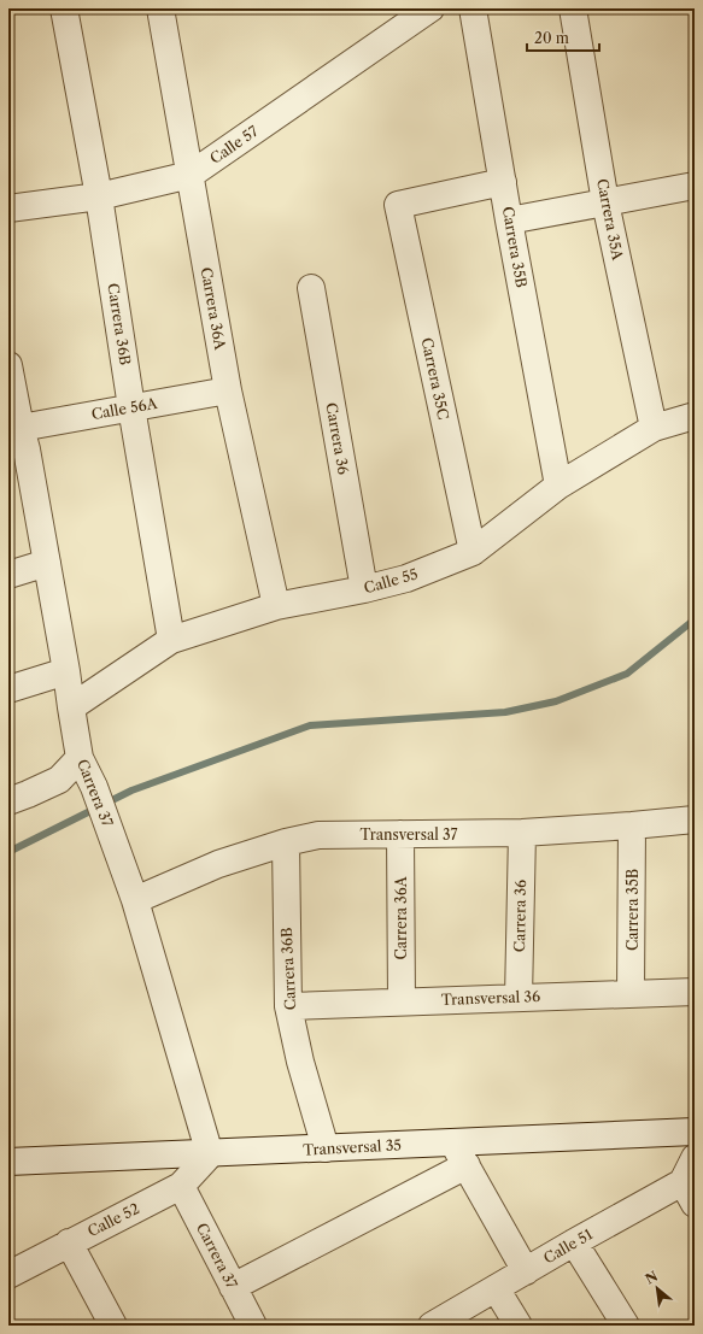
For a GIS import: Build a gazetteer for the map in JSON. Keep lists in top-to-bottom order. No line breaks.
{"streets":{"street":["Calle 57","Carrera 35A","Carrera 35B","Carrera 36A","Carrera 36B","Carrera 35C","Calle 56A","Carrera 36","Calle 55","Carrera 37","Transversal 37","Transversal 36","Transversal 35","Calle 52","Calle 51"]},"crossings":[["Calle 57","Carrera 36A"],["Calle 57","Carrera 36B"],["Carrera 35A","Calle 55"],["Carrera 35B","Carrera 35C"],["Carrera 35B","Calle 55"],["Carrera 35B","Transversal 37"],["Carrera 35B","Transversal 36"],["Carrera 36A","Calle 56A"],["Carrera 36A","Calle 55"],["Carrera 36A","Transversal 37"],["Carrera 36A","Transversal 36"],["Carrera 36B","Calle 56A"],["Carrera 36B","Calle 55"],["Carrera 36B","Transversal 37"],["Carrera 36B","Transversal 36"],["Carrera 36B","Transversal 35"],["Carrera 35C","Calle 55"],["Calle 56A","Carrera 37"],["Carrera 36","Calle 55"],["Carrera 36","Transversal 37"],["Carrera 36","Transversal 36"],["Calle 55","Carrera 37"],["Carrera 37","Transversal 37"],["Carrera 37","Transversal 35"],["Carrera 37","Calle 52"],["Transversal 35","Calle 52"]],"scale_bar":"20 m","north":"top left"}
